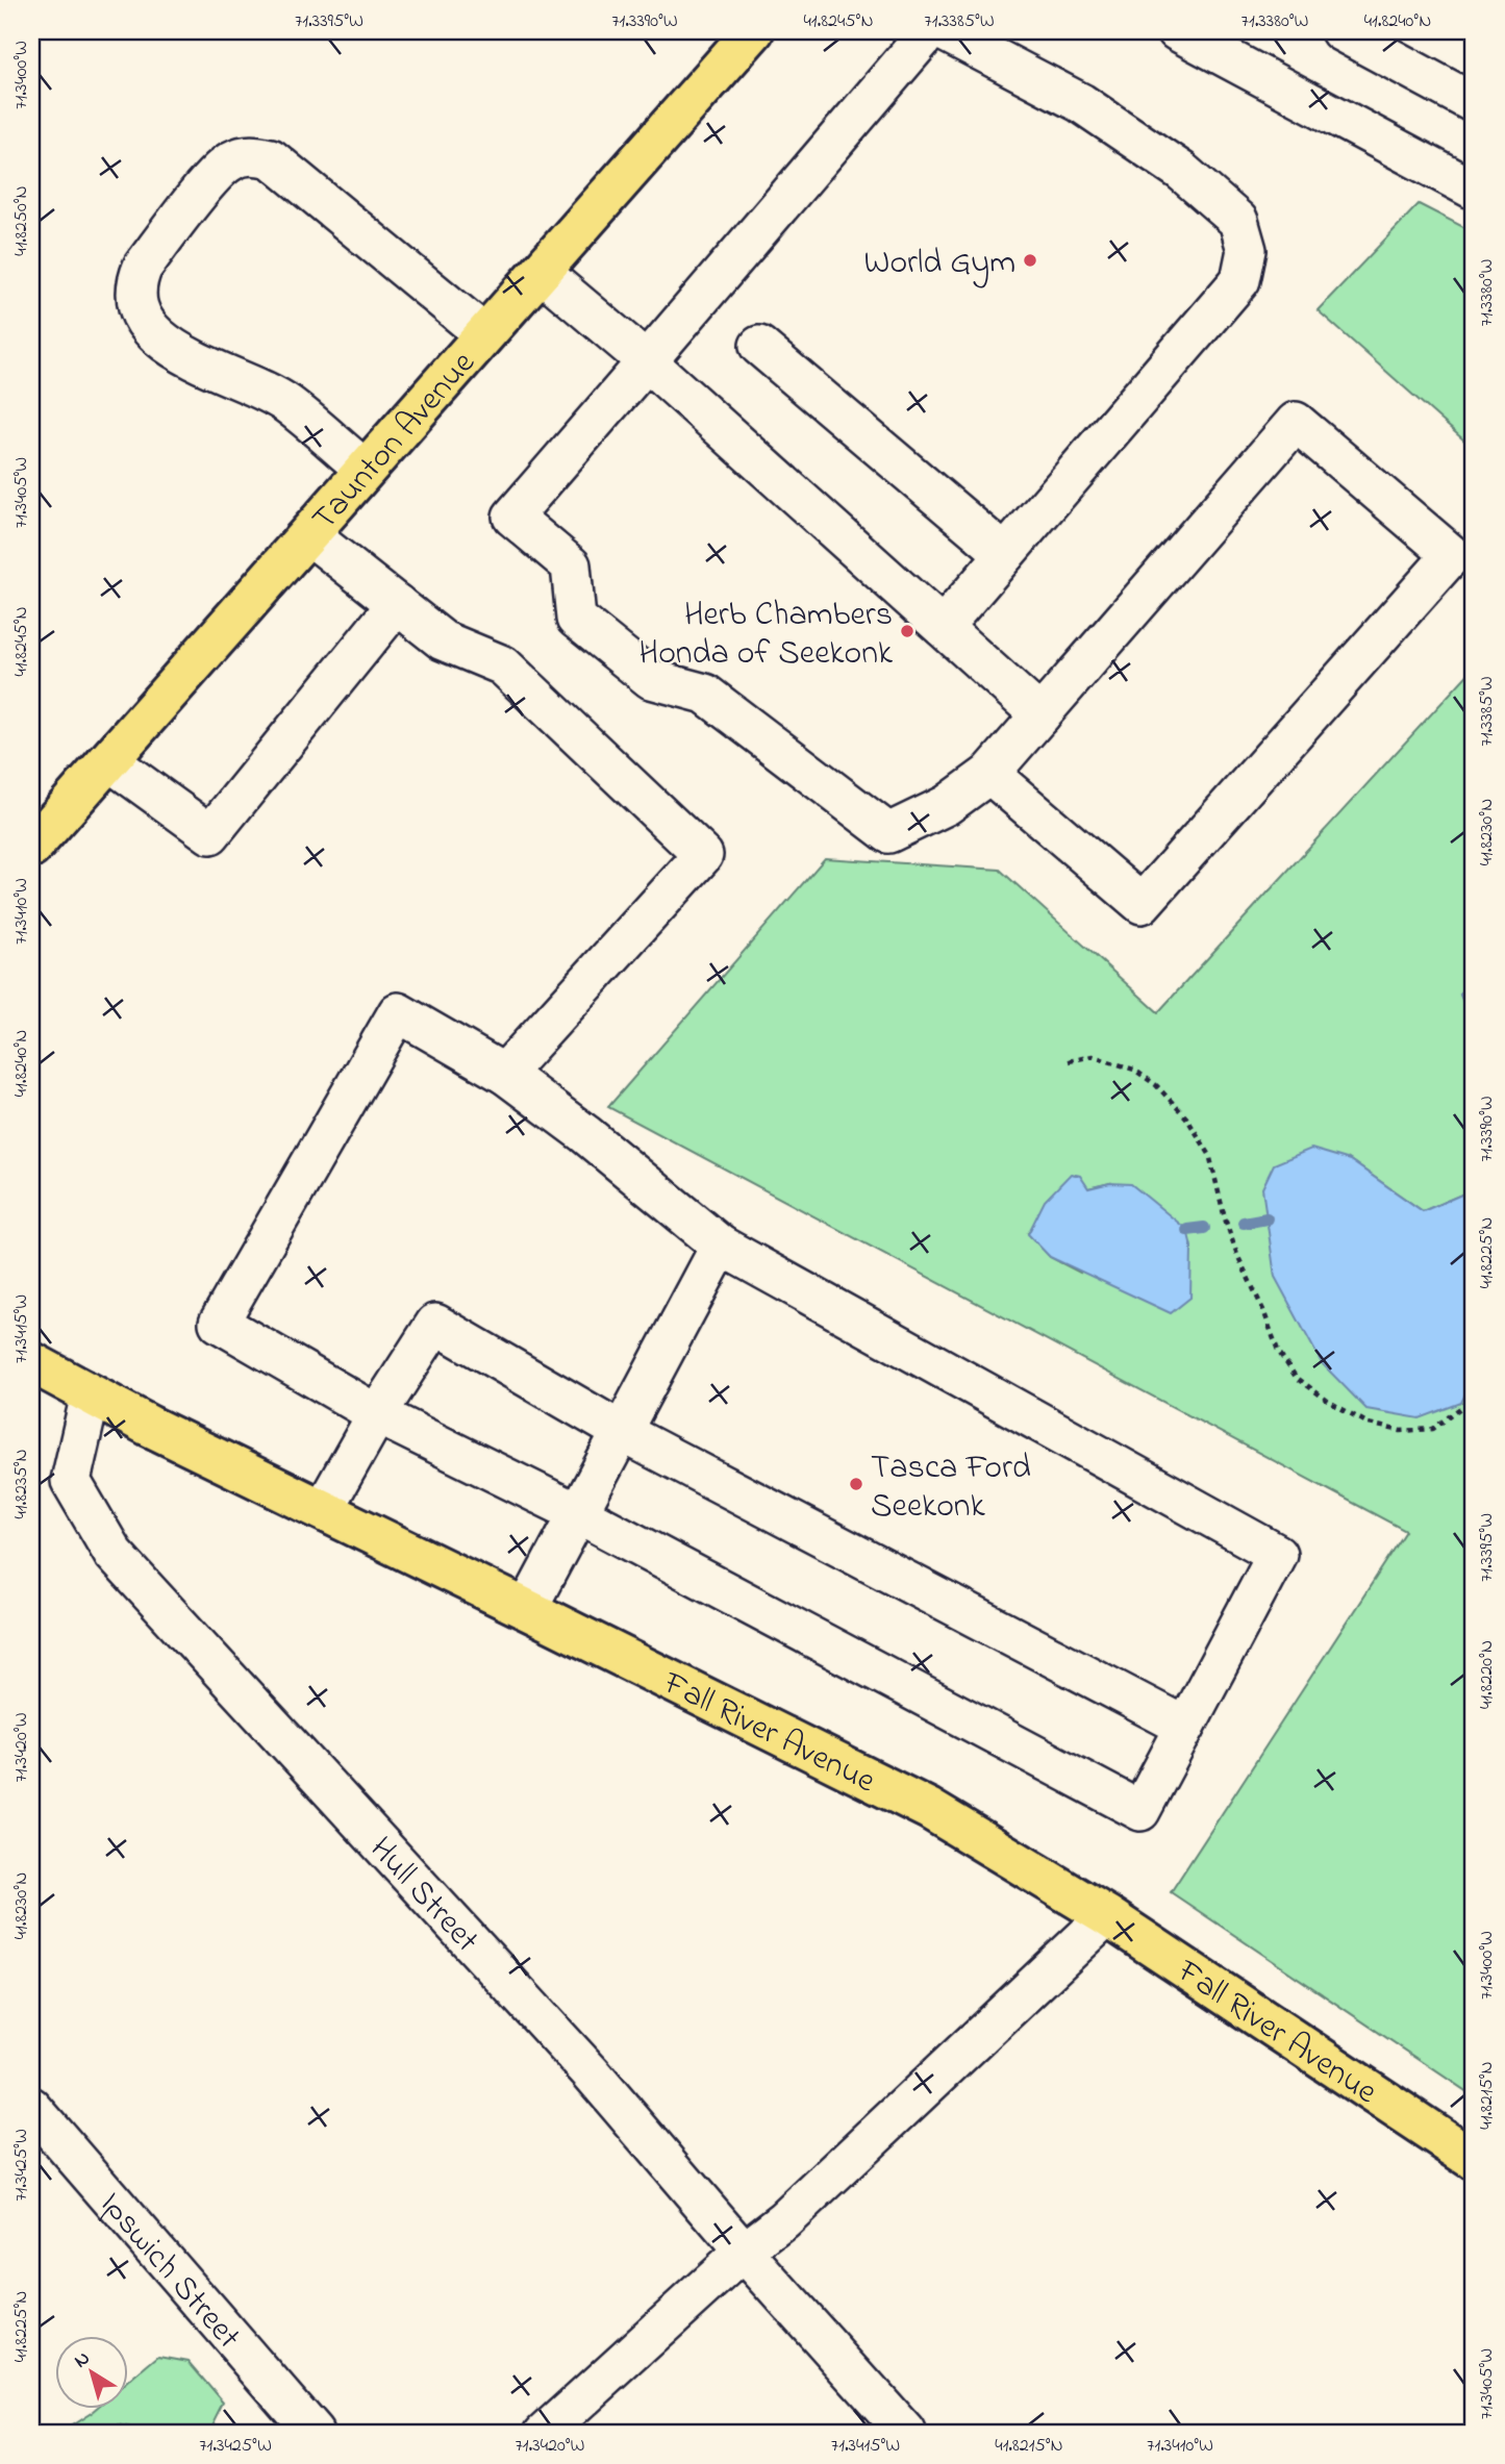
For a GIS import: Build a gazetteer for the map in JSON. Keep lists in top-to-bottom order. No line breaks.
{"streets":{"main road":["Taunton Avenue","Fall River Avenue"],"street":["Hull Street","Ipswich Street"]},"crossings":[["Fall River Avenue","Hull Street"]],"places":["World Gym","Herb Chambers Honda of Seekonk","Tasca Ford Seekonk"],"north":"top left","coordinates":["71.3395°W","71.3390°W","41.8245°N","71.3385°W","71.3380°W","41.8240°N","71.3400°W","41.8250°N","71.3405°W","41.8230°N","71.3410°W","41.8225°N","71.3415°W","41.8235°N","41.8220°N","71.3420°W","41.8215°N","71.3425°W"]}
